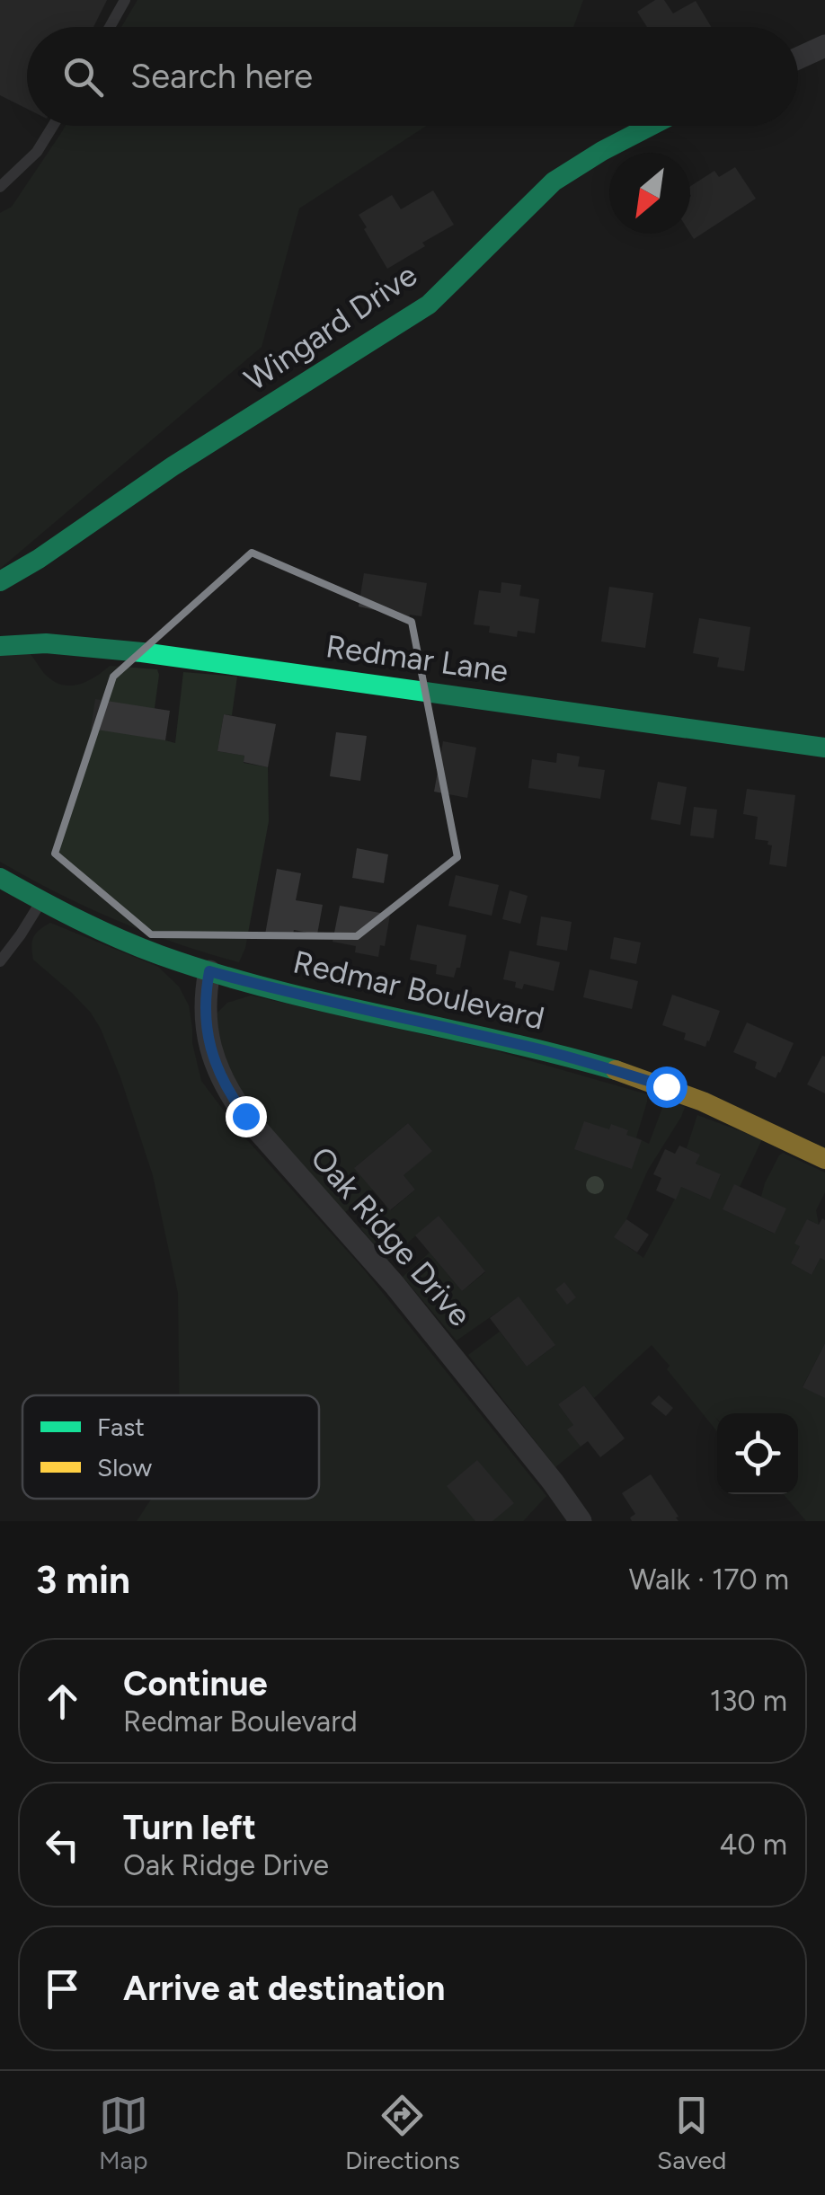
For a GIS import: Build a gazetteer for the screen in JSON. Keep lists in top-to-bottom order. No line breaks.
{"streets":{"street":["Wingard Drive","Redmar Lane","Redmar Boulevard","Oak Ridge Drive"]},"crossings":[["Redmar Boulevard","Oak Ridge Drive"]],"legend":["Fast","Slow"],"north":"bottom left","page":{"search":"Search here","heading":["3 min","Walk · 170 m"],"list":[["Continue","Redmar Boulevard","130 m"],["Turn left","Oak Ridge Drive","40 m"],"Arrive at destination"],"nav":["Map","Directions","Saved"]}}
